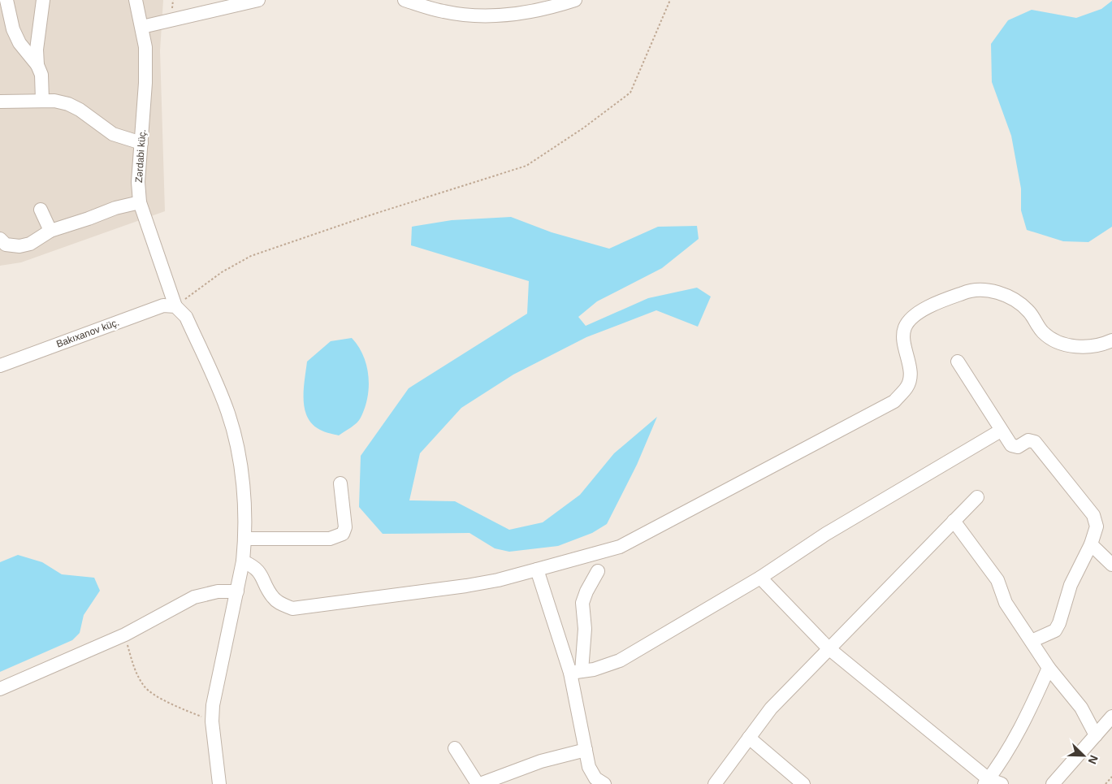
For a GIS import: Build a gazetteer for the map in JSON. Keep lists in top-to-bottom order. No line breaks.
{"streets":{"street":["Zərdabi küç.","Bakıxanov küç."]},"crossings":[["Zərdabi küç.","Bakıxanov küç."]],"north":"bottom right"}
